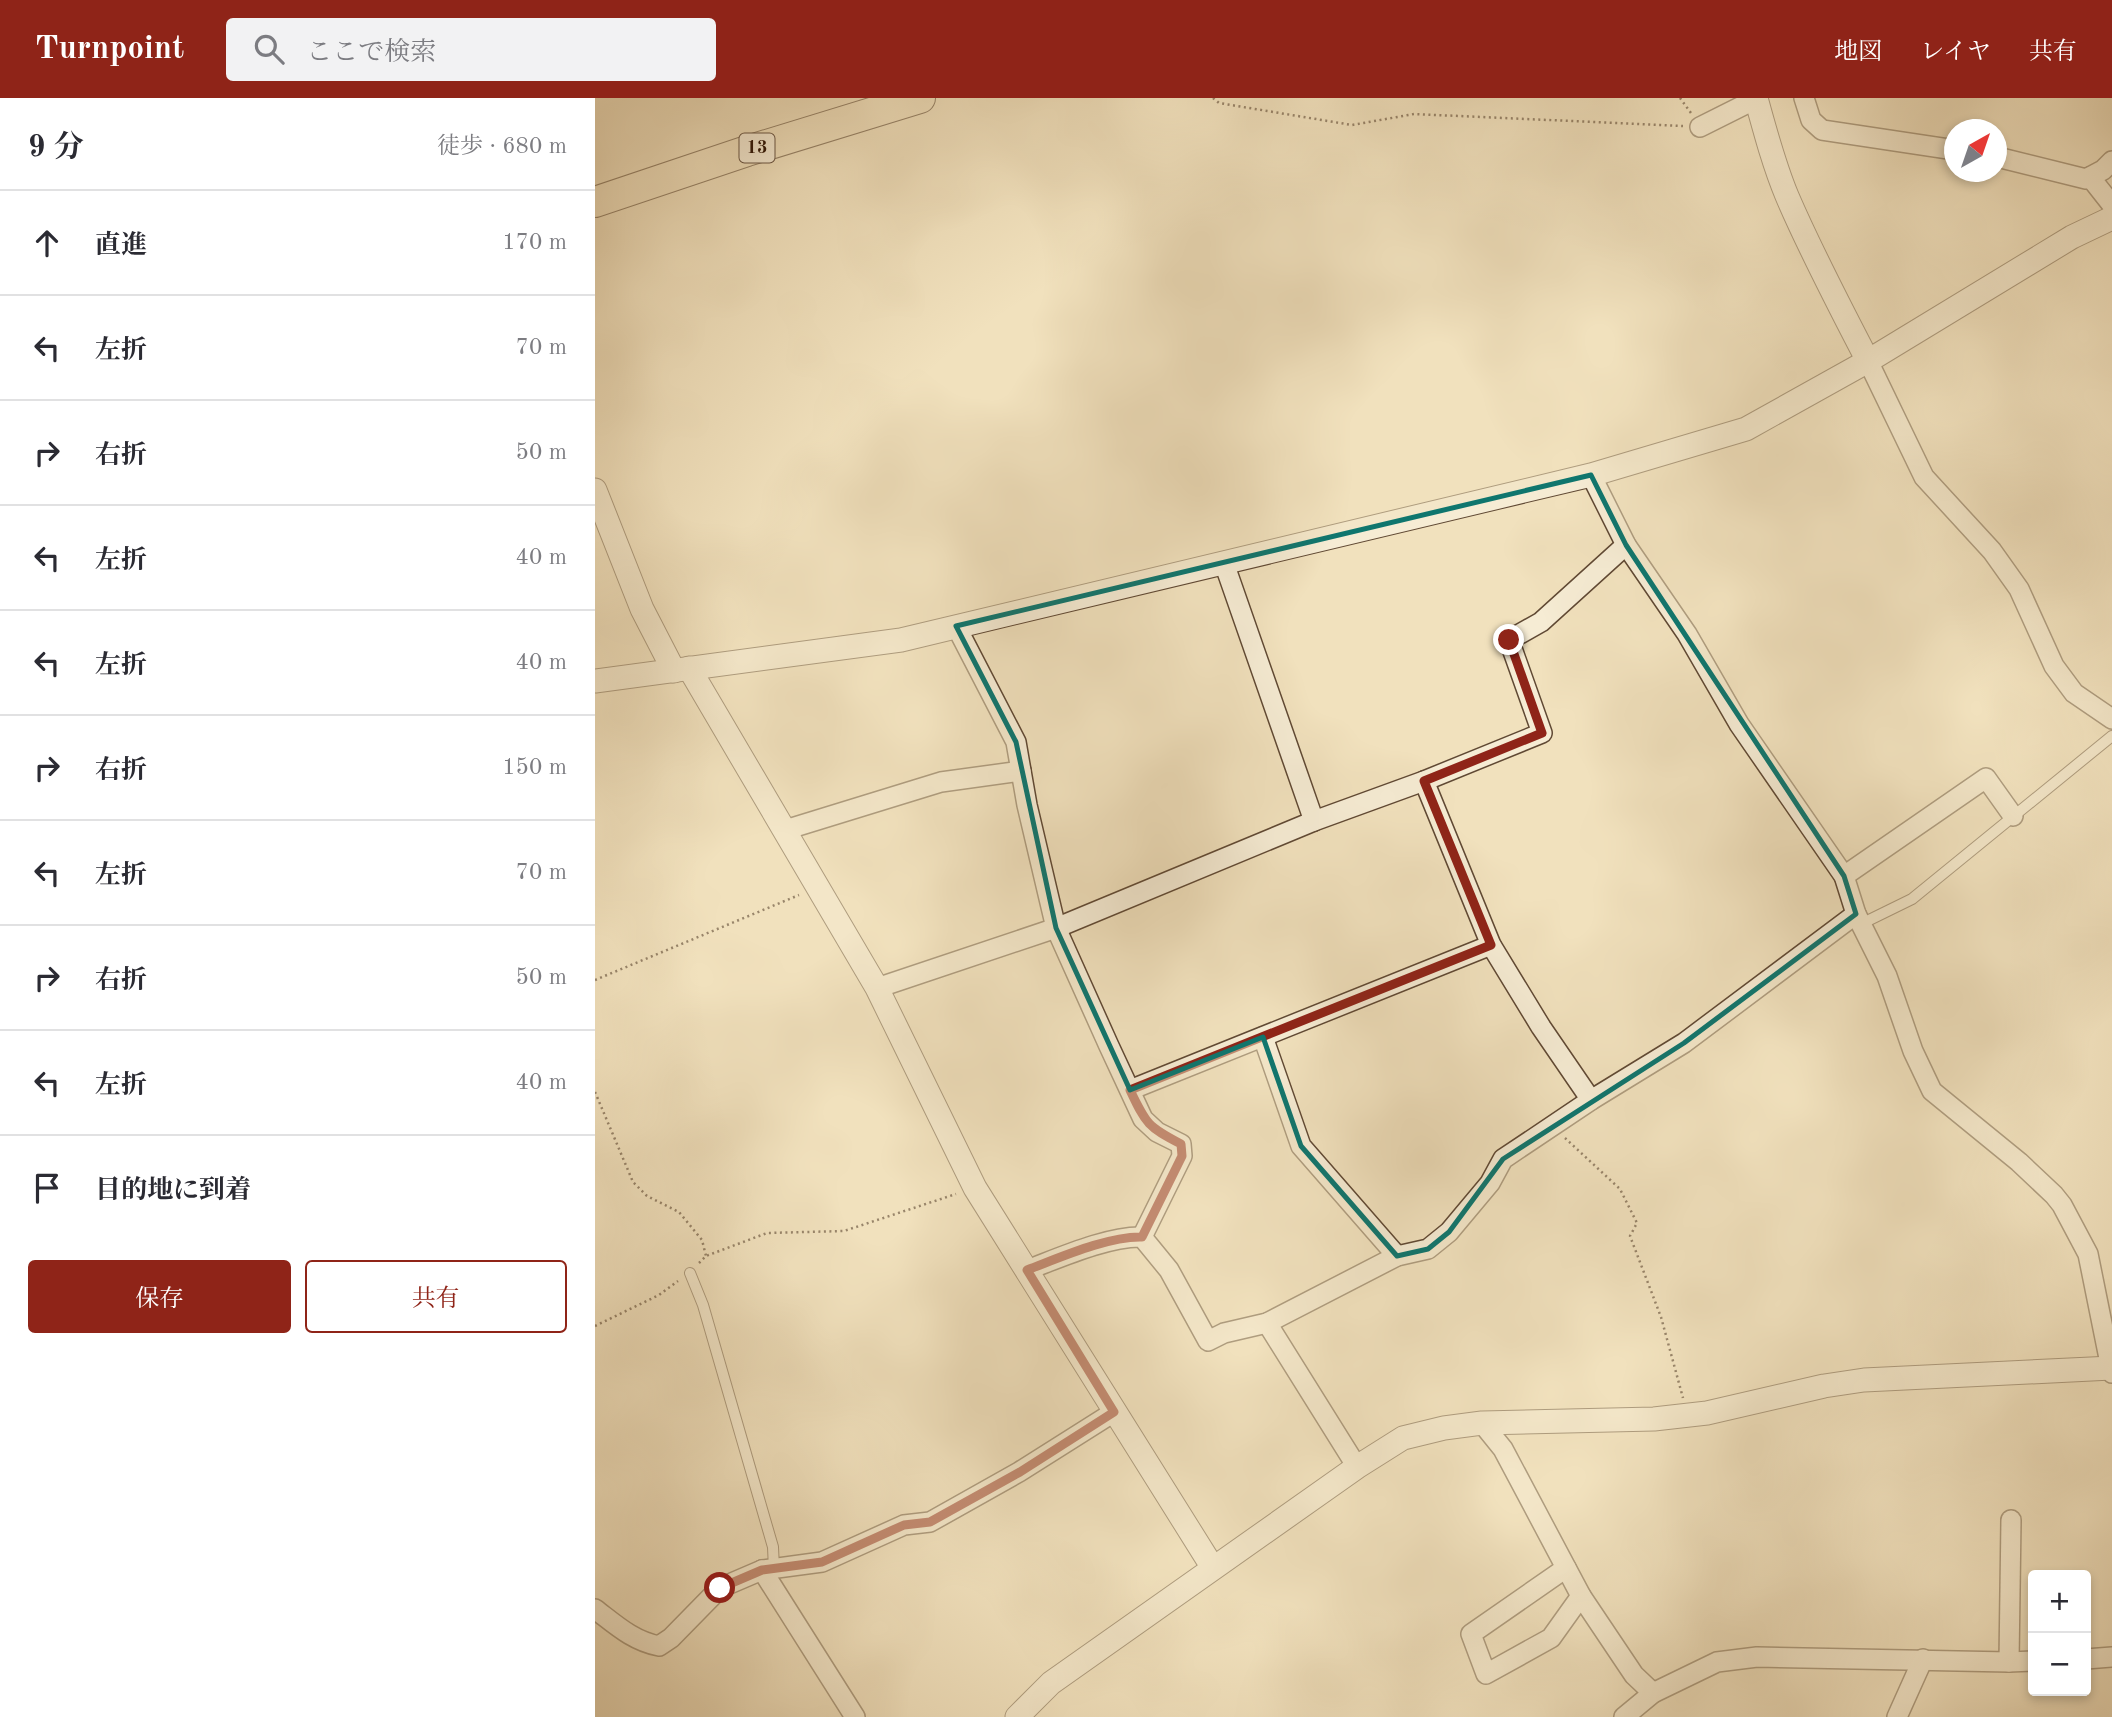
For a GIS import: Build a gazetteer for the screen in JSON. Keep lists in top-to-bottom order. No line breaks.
{"streets":{"main road":["13"]},"north":"top right","page":{"header":"Turnpoint","search":"ここで検索","nav":["地図","レイヤ","共有"],"heading":["9 分","徒歩 · 680 m"],"list":[["直進","170 m"],["左折","70 m"],["右折","50 m"],["左折","40 m"],["左折","40 m"],["右折","150 m"],["左折","70 m"],["右折","50 m"],["左折","40 m"],"目的地に到着"],"buttons":["保存","共有"],"map_buttons":["+","−"]}}
